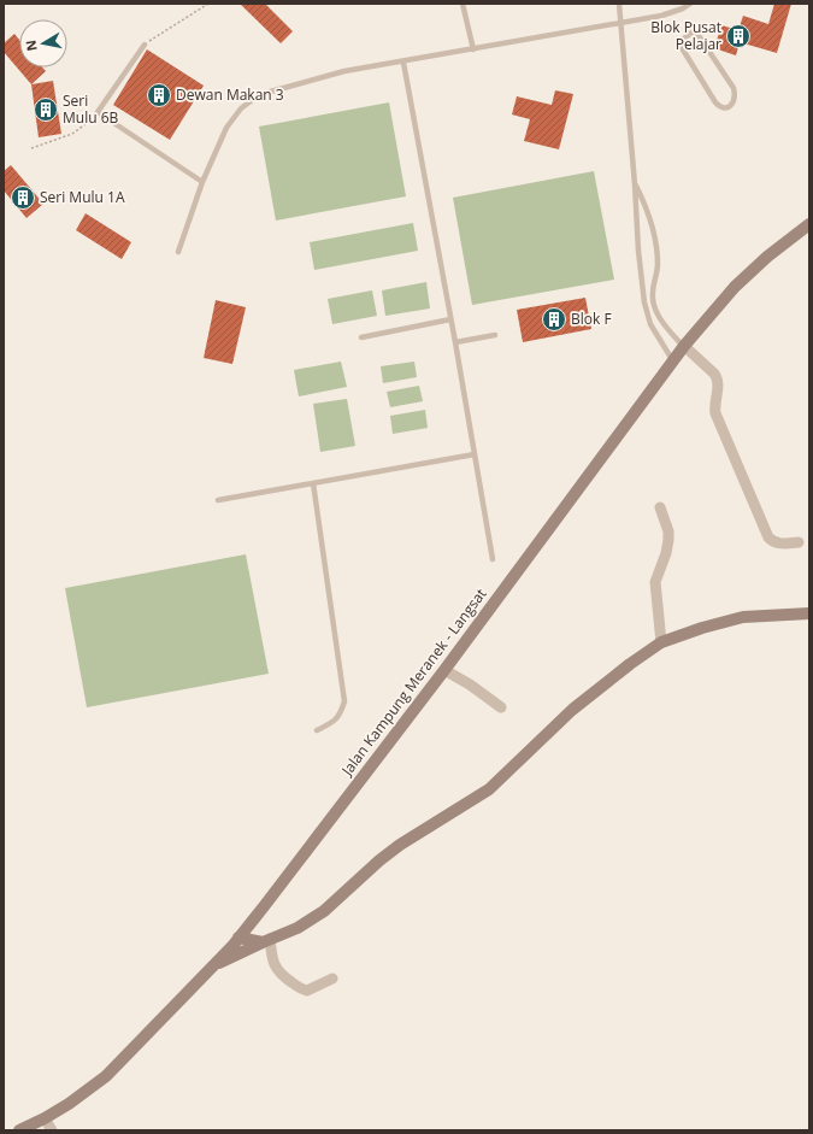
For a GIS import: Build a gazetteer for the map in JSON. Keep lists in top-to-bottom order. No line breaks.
{"streets":{"main road":["Jalan Kampung Meranek - Langsat"]},"places":{"building":["Blok Pusat Pelajar","Dewan Makan 3","Seri Mulu 6B","Seri Mulu 1A","Blok F"]},"north":"left"}
